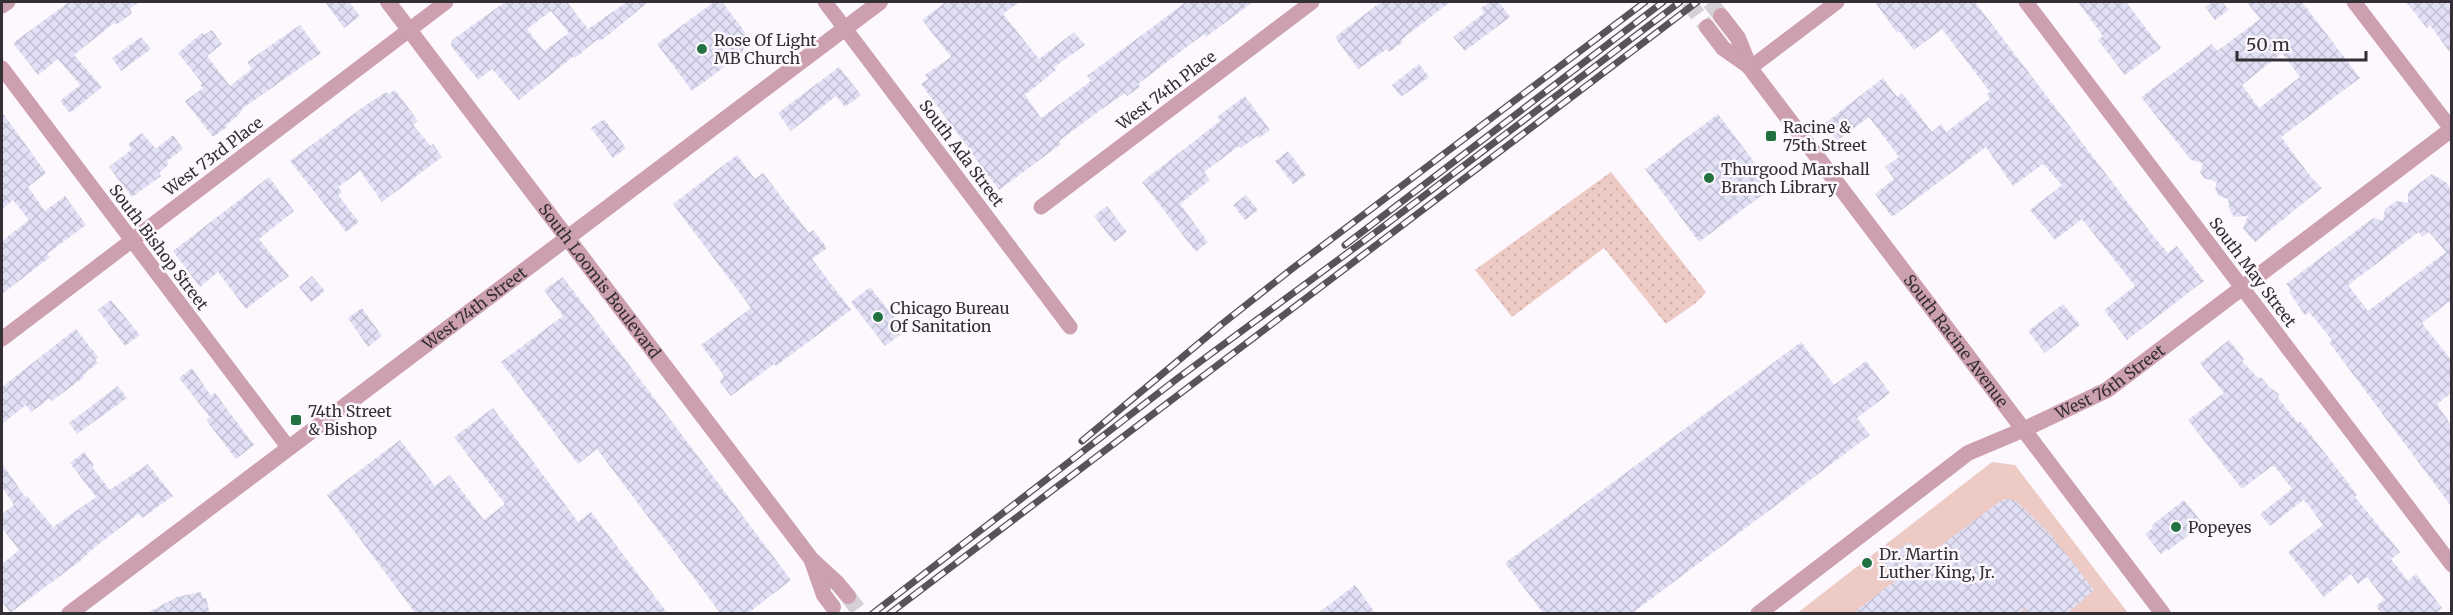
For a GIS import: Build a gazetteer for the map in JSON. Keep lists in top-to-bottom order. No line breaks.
{"streets":{"street":["West 74th Place","South Ada Street","West 73rd Place","South Bishop Street","South May Street","South Loomis Boulevard","West 74th Street","South Racine Avenue","West 76th Street"]},"crossings":[["South Ada Street","West 74th Street"],["West 73rd Place","South Bishop Street"],["West 73rd Place","South Loomis Boulevard"],["South Bishop Street","West 74th Street"],["South May Street","West 76th Street"],["South Loomis Boulevard","West 74th Street"],["South Racine Avenue","West 76th Street"]],"places":{"other":["Rose Of Light MB Church","Thurgood Marshall Branch Library","Chicago Bureau Of Sanitation","Popeyes","Dr. Martin Luther King, Jr."],"transit":["Racine & 75th Street","74th Street & Bishop"]},"scale_bar":"50 m"}
